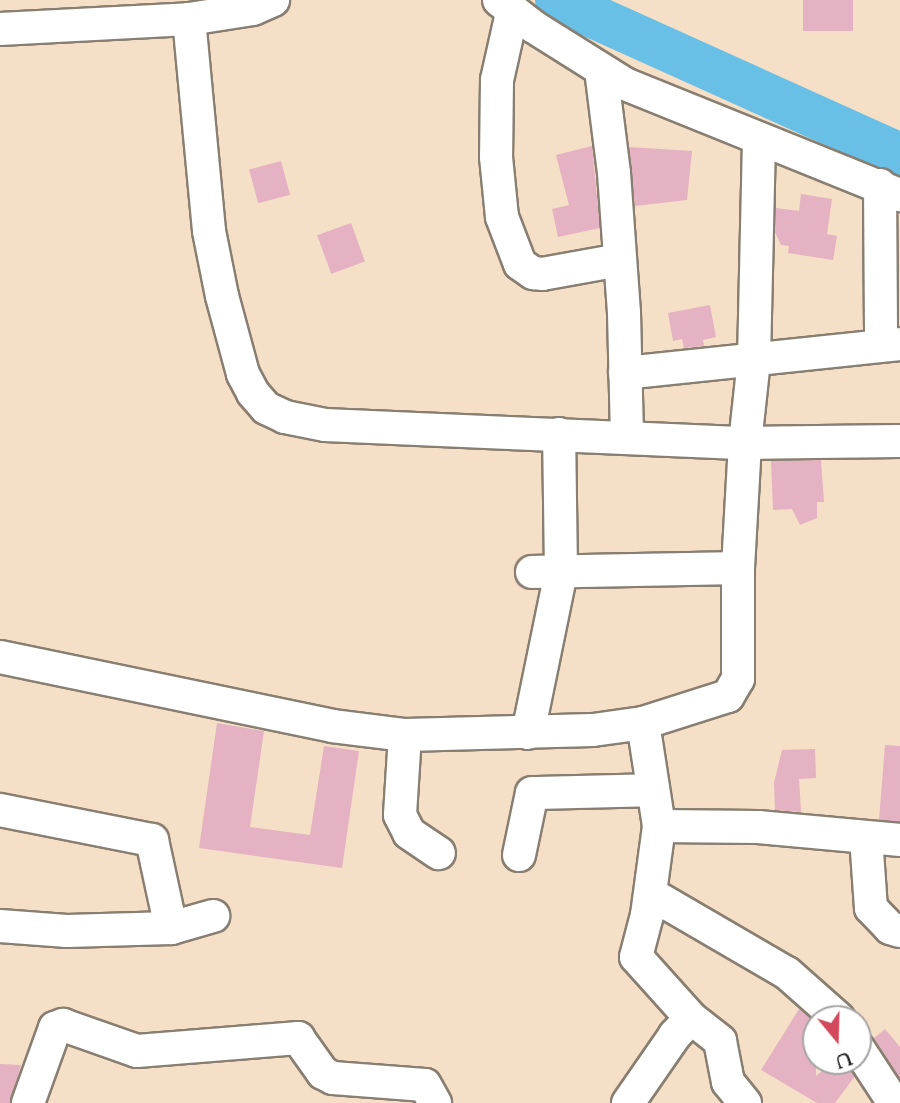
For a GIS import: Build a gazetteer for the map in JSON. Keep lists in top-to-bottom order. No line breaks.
{"north":"bottom"}
